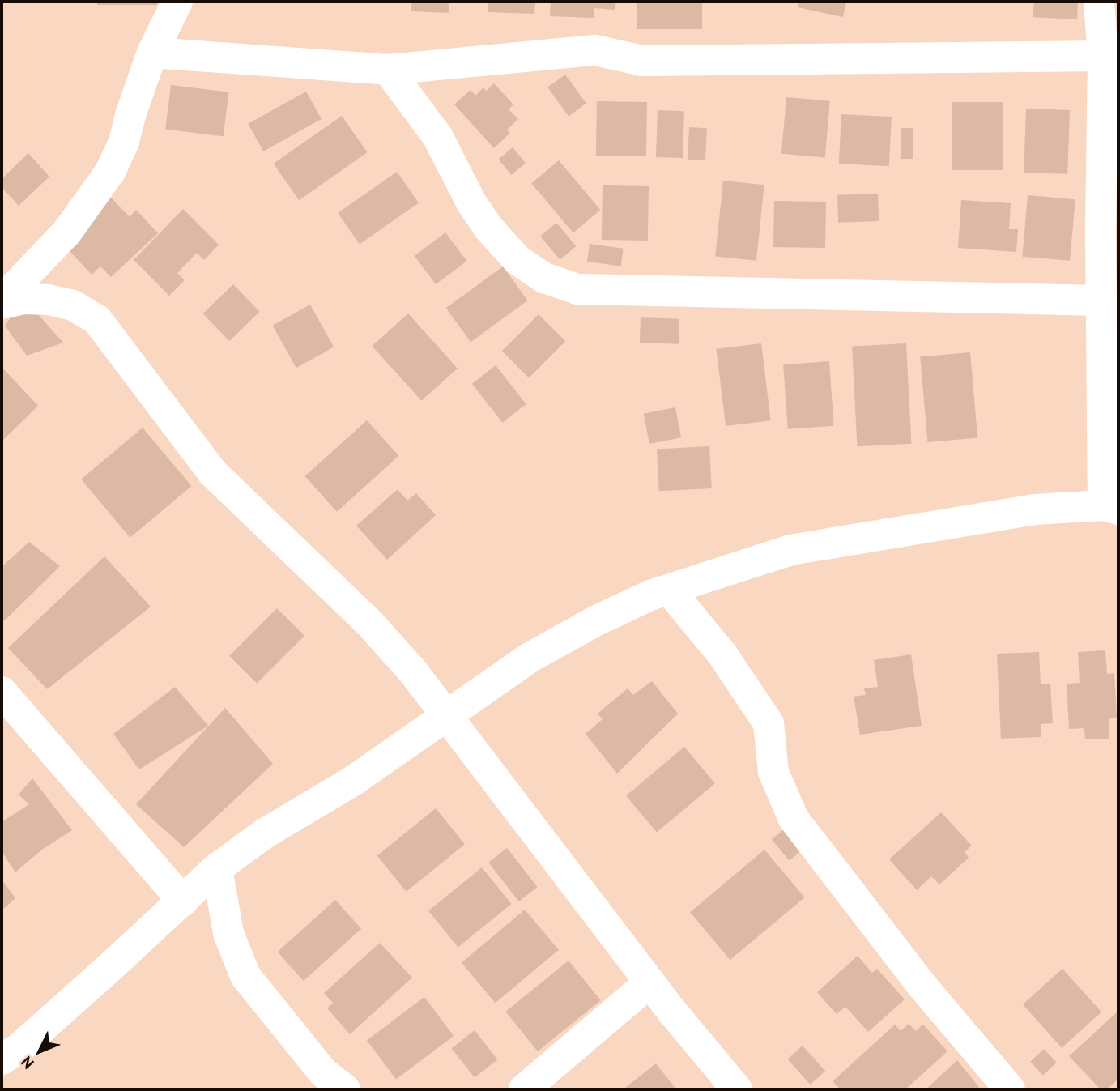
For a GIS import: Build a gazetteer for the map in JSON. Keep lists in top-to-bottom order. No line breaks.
{"north":"bottom left"}
